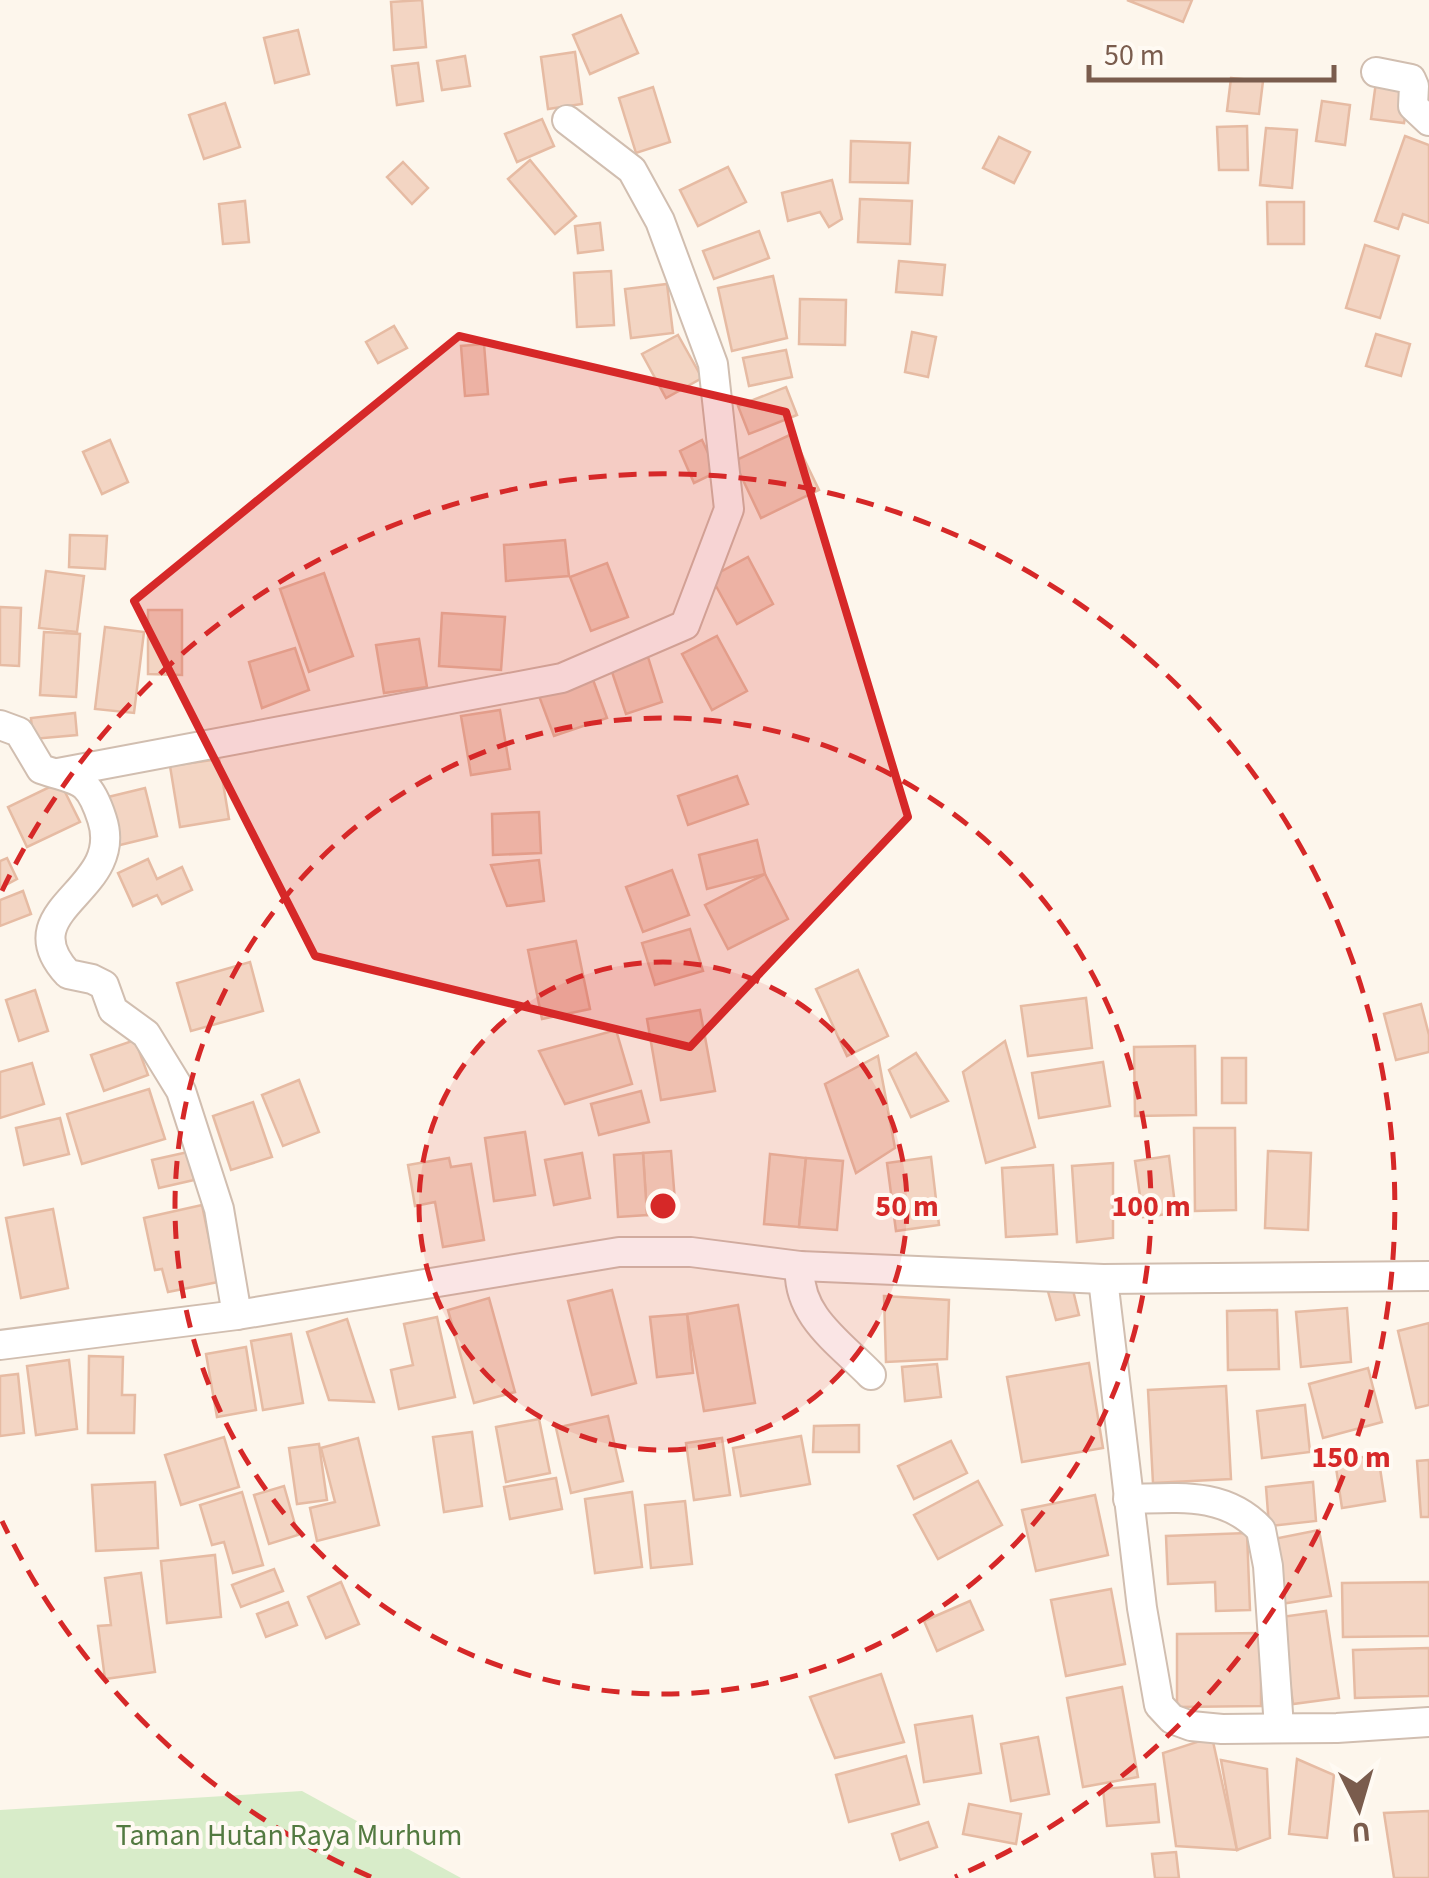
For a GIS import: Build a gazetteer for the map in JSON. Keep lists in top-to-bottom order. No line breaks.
{"parks":["Taman Hutan Raya Murhum"],"scale_bar":"50 m","north":"bottom","rings":["50 m","100 m","150 m"]}
